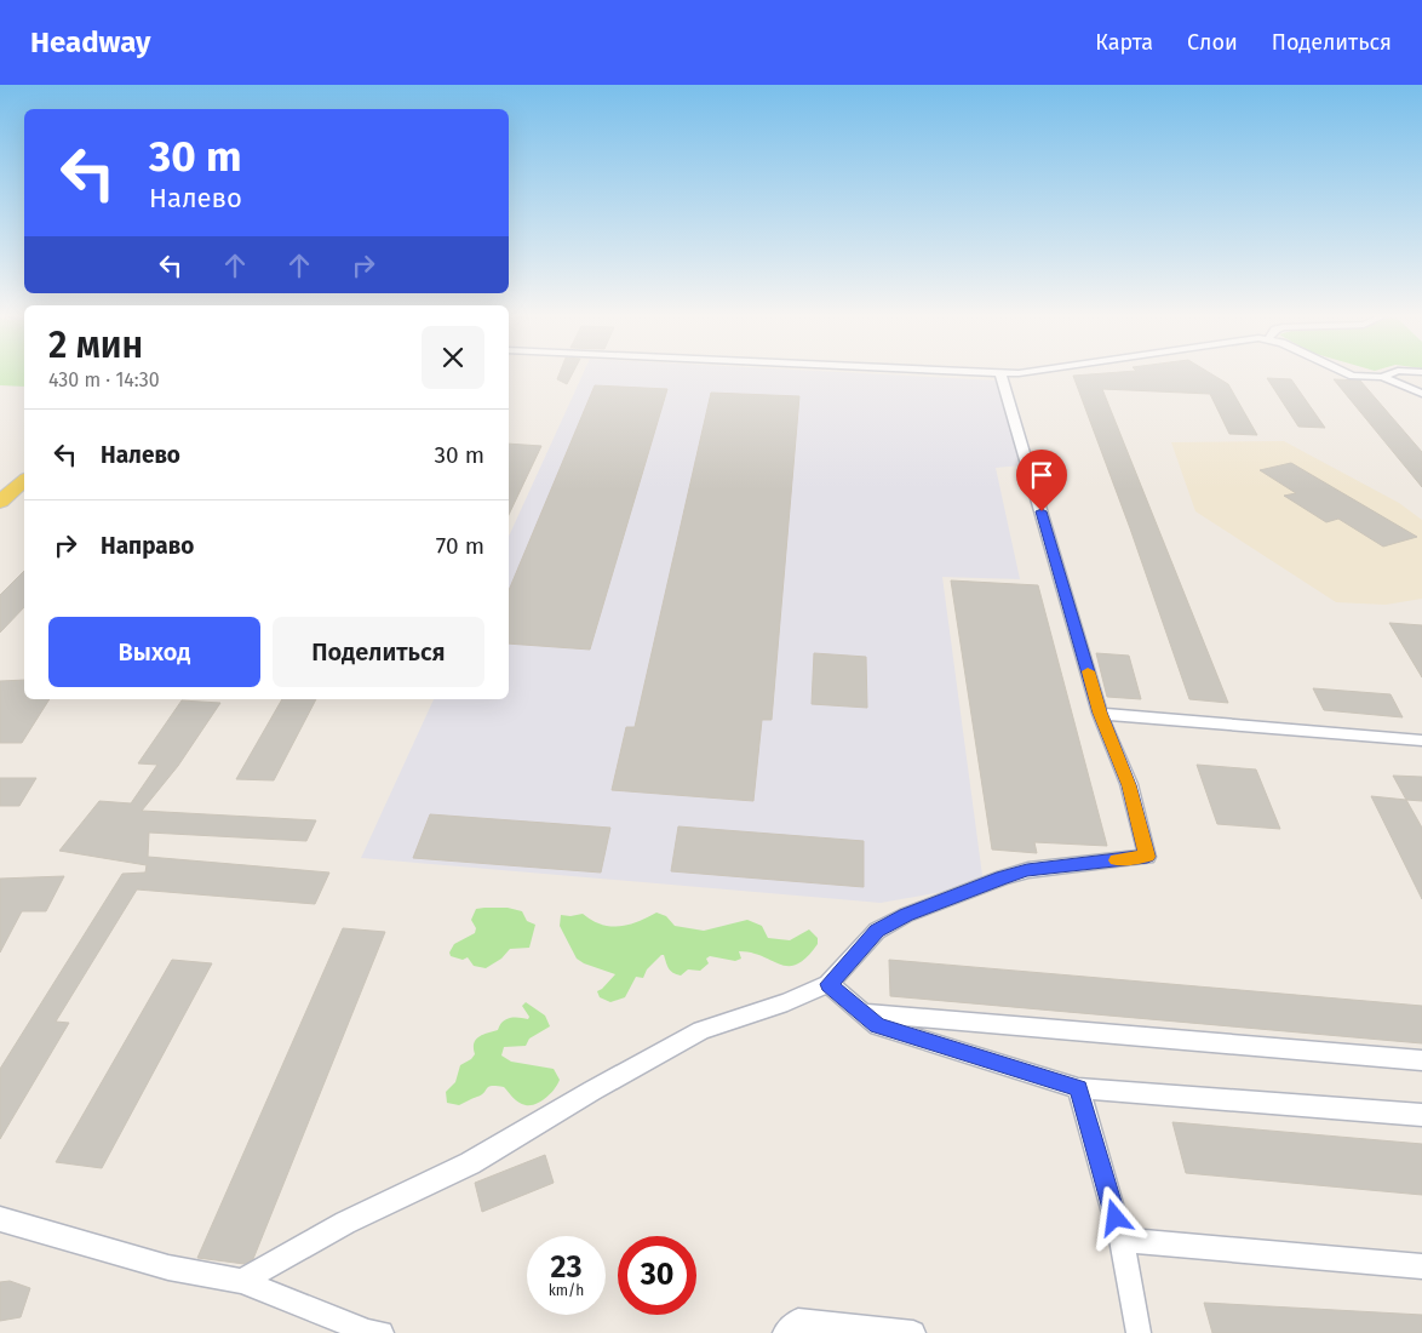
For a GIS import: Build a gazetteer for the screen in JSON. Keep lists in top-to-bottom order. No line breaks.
{"page":{"header":"Headway","nav":["Карта","Слои","Поделиться"],"turn":["30 m","Налево"],"heading":["2 мин","430 m · 14:30"],"list":[{"name":"Налево","value":"30 m"},{"name":"Направо","value":"70 m"}],"buttons":["Выход","Поделиться"],"speed":"23 km/h","limit":"30"}}
